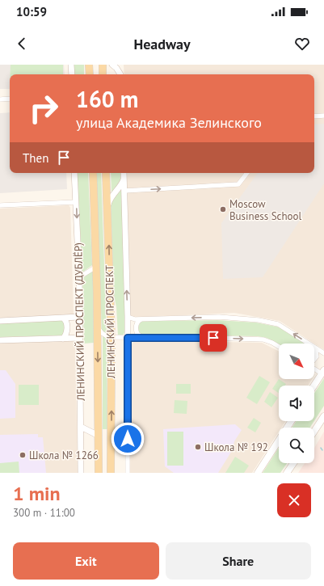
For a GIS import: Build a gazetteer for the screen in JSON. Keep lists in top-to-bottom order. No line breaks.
{"streets":{"main road":["ЛЕНИНСКИЙ ПРОСПЕКТ"],"street":["ЛЕНИНСКИЙ ПРОСПЕКТ (ДУБЛЁР)"]},"places":["Moscow Business School","Школа № 192","Школа № 1266"],"north":"bottom right","page":{"status":"10:59","header":"Headway","turn":["160 m","улица Академика Зелинского"],"then":"Then","heading":["1 min","300 m · 11:00"],"buttons":["Exit","Share"]}}
